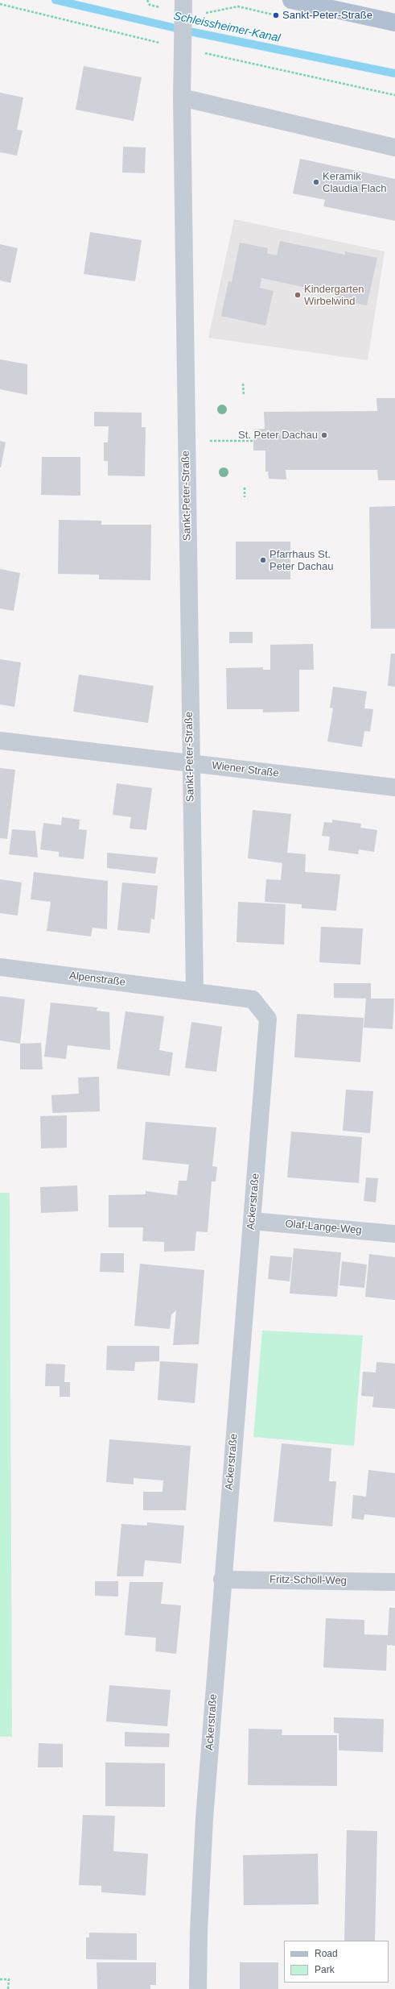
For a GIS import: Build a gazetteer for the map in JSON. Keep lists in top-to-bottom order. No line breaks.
{"streets":{"street":["Sankt-Peter-Straße","Wiener Straße","Alpenstraße","Ackerstraße","Olaf-Lange-Weg","Fritz-Scholl-Weg"]},"crossings":[["Sankt-Peter-Straße","Wiener Straße"],["Sankt-Peter-Straße","Alpenstraße"],["Sankt-Peter-Straße","Ackerstraße"],["Alpenstraße","Ackerstraße"],["Ackerstraße","Olaf-Lange-Weg"],["Ackerstraße","Fritz-Scholl-Weg"]],"water":["Schleissheimer-Kanal"],"places":["Sankt-Peter-Straße","Keramik Claudia Flach","Kindergarten Wirbelwind","St. Peter Dachau","Pfarrhaus St. Peter Dachau"],"legend":["Road","Park"]}
